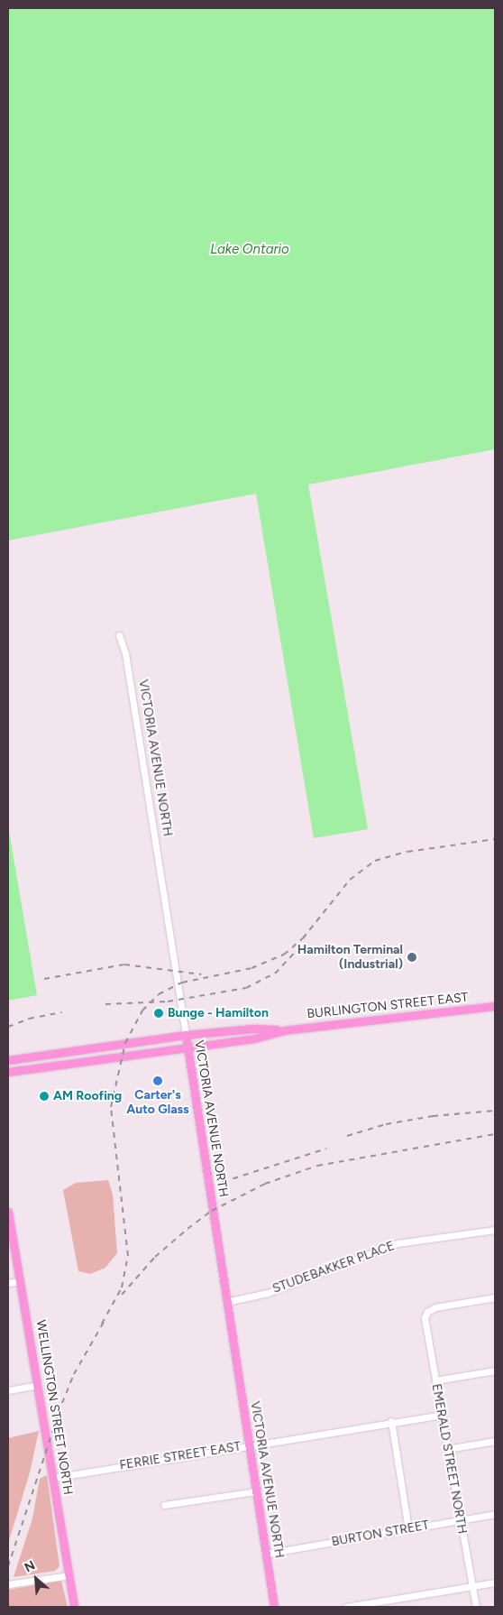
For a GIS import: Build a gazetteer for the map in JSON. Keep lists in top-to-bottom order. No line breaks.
{"streets":{"main road":["VICTORIA AVENUE NORTH","BURLINGTON STREET EAST","WELLINGTON STREET NORTH"],"street":["STUDEBAKKER PLACE","FERRIE STREET EAST","EMERALD STREET NORTH","BURTON STREET"]},"crossings":[["VICTORIA AVENUE NORTH","BURLINGTON STREET EAST"],["VICTORIA AVENUE NORTH","STUDEBAKKER PLACE"],["VICTORIA AVENUE NORTH","FERRIE STREET EAST"],["VICTORIA AVENUE NORTH","BURTON STREET"],["WELLINGTON STREET NORTH","FERRIE STREET EAST"],["FERRIE STREET EAST","EMERALD STREET NORTH"],["EMERALD STREET NORTH","BURTON STREET"]],"water":["Lake Ontario"],"places":["Hamilton Terminal (Industrial)","Bunge - Hamilton","Carter's Auto Glass","AM Roofing"],"north":"top left"}
